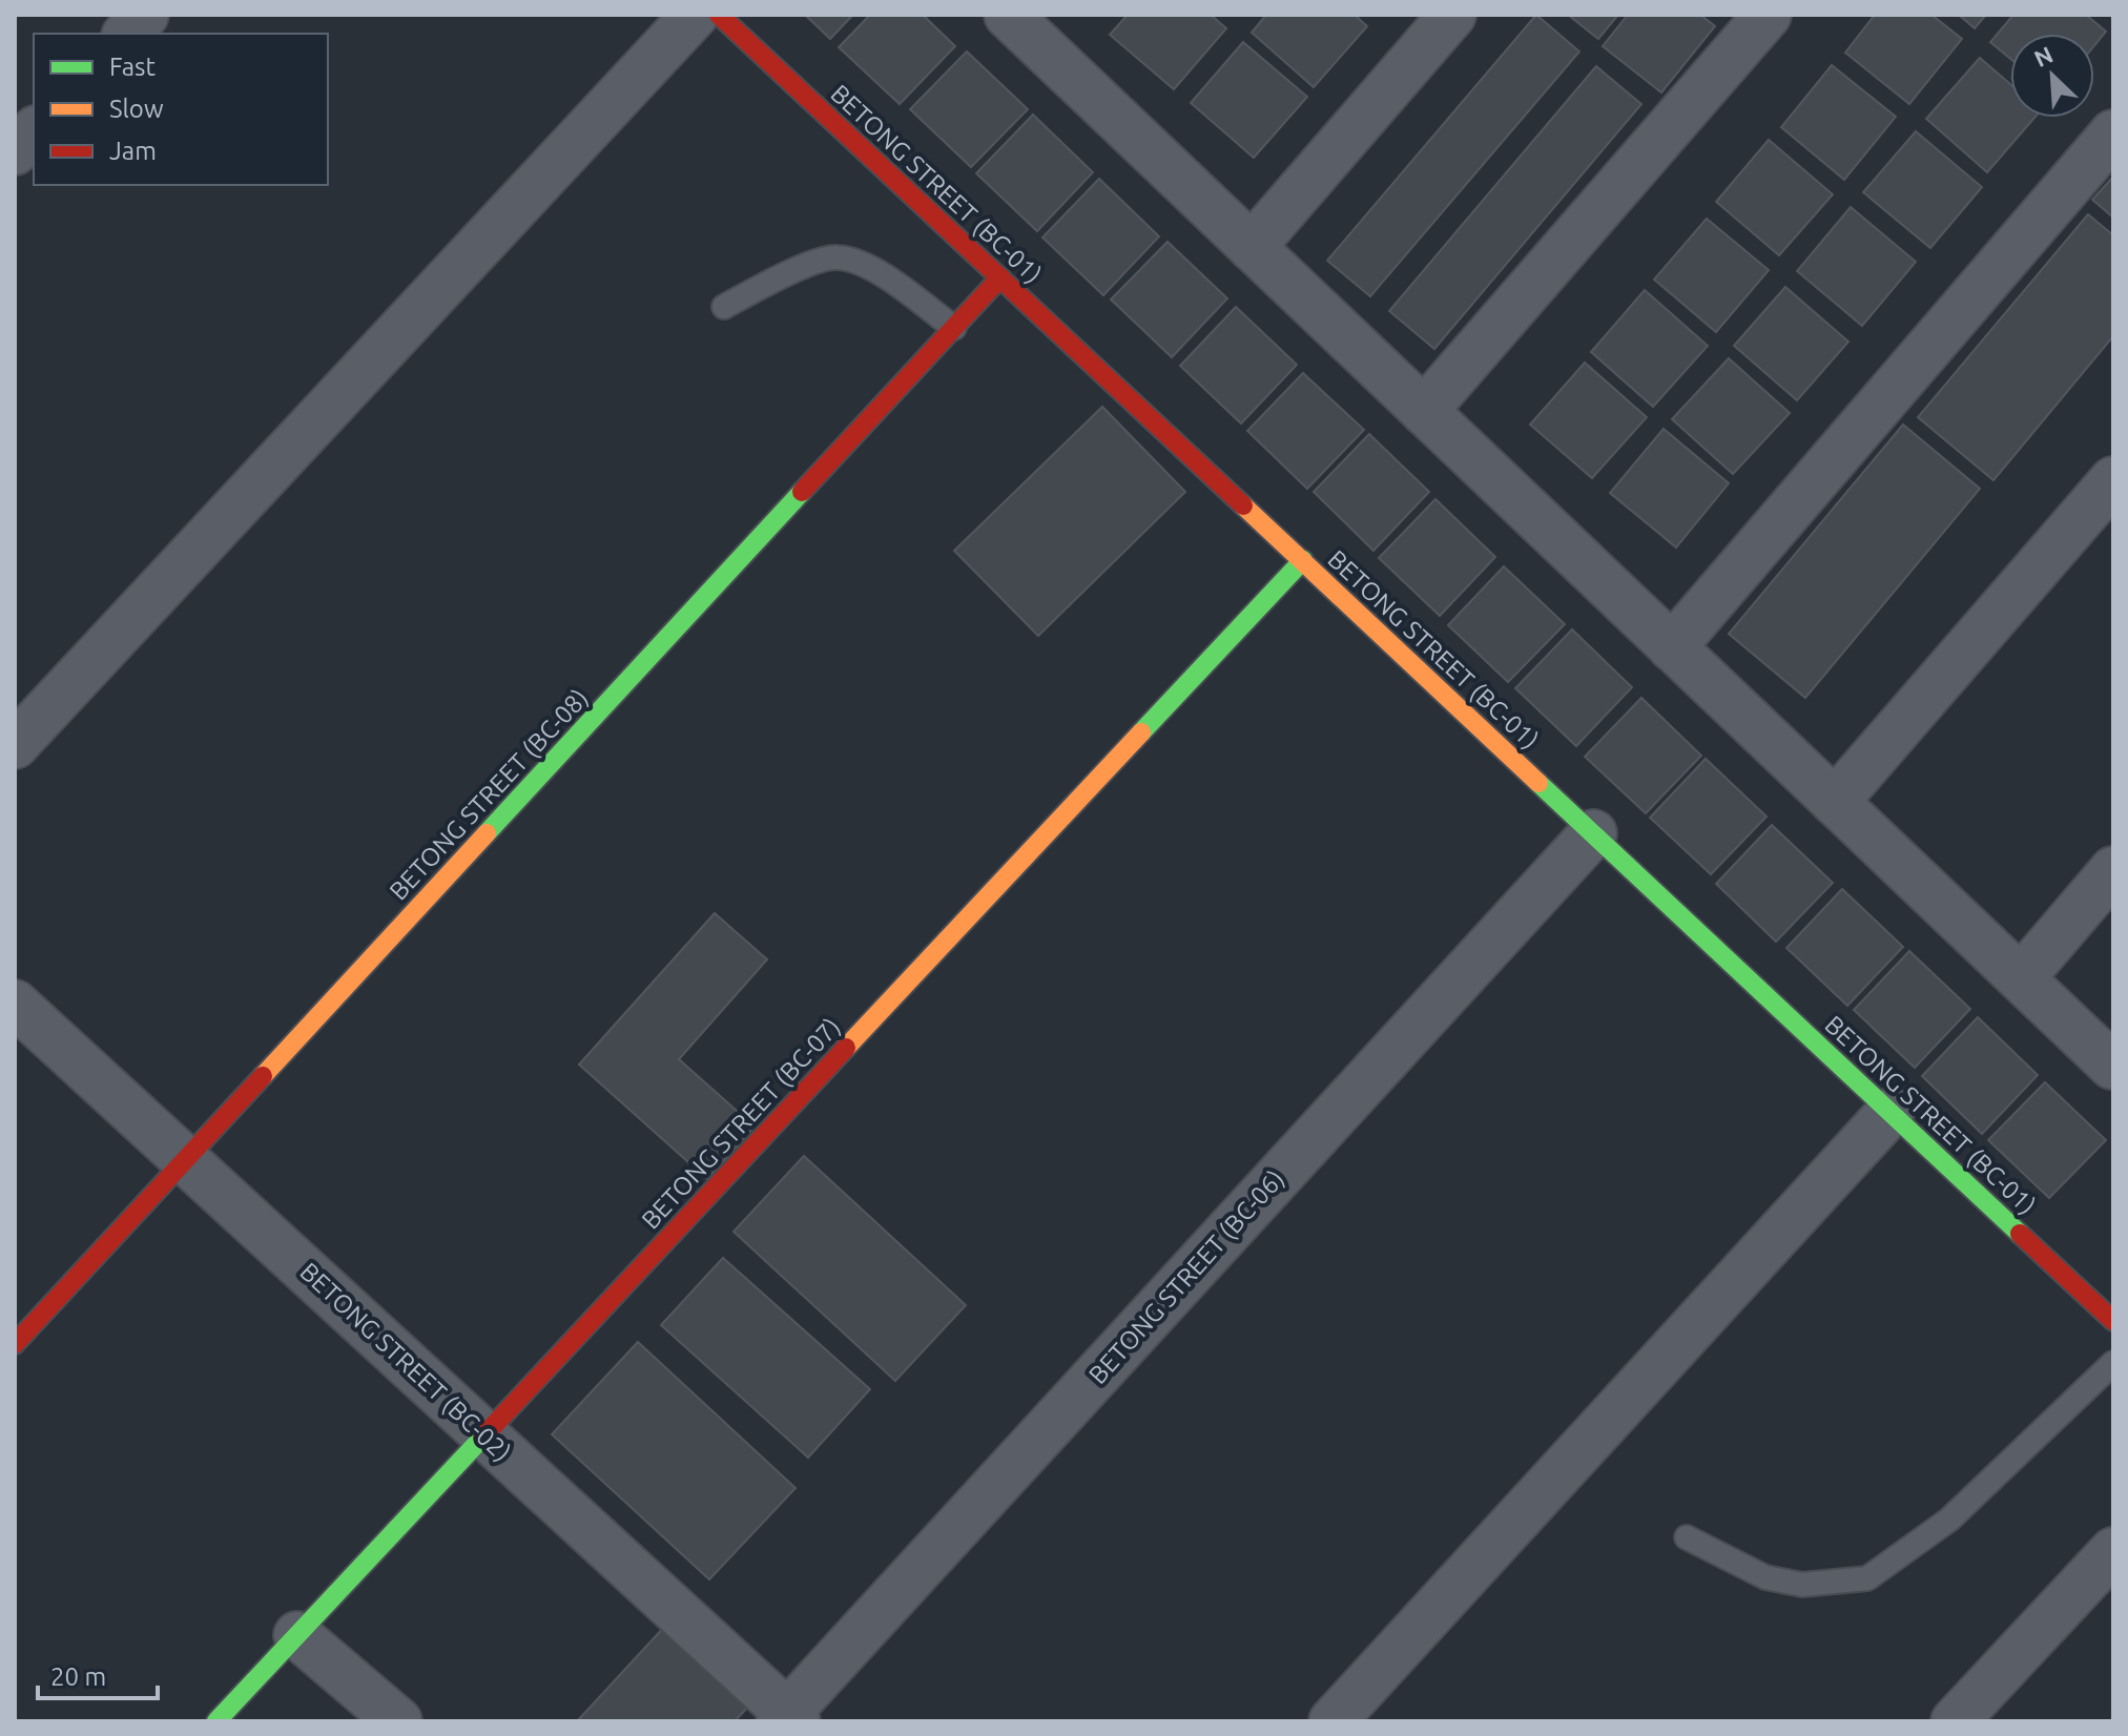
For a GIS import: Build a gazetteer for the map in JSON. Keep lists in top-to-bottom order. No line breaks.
{"streets":{"street":["BETONG STREET (BC-01)","BETONG STREET (BC-08)","BETONG STREET (BC-07)","BETONG STREET (BC-06)","BETONG STREET (BC-02)"]},"crossings":[["BETONG STREET (BC-01)","BETONG STREET (BC-08)"],["BETONG STREET (BC-01)","BETONG STREET (BC-07)"],["BETONG STREET (BC-01)","BETONG STREET (BC-06)"],["BETONG STREET (BC-08)","BETONG STREET (BC-02)"],["BETONG STREET (BC-07)","BETONG STREET (BC-02)"],["BETONG STREET (BC-06)","BETONG STREET (BC-02)"]],"legend":["Fast","Slow","Jam"],"scale_bar":"20 m","north":"top left"}
